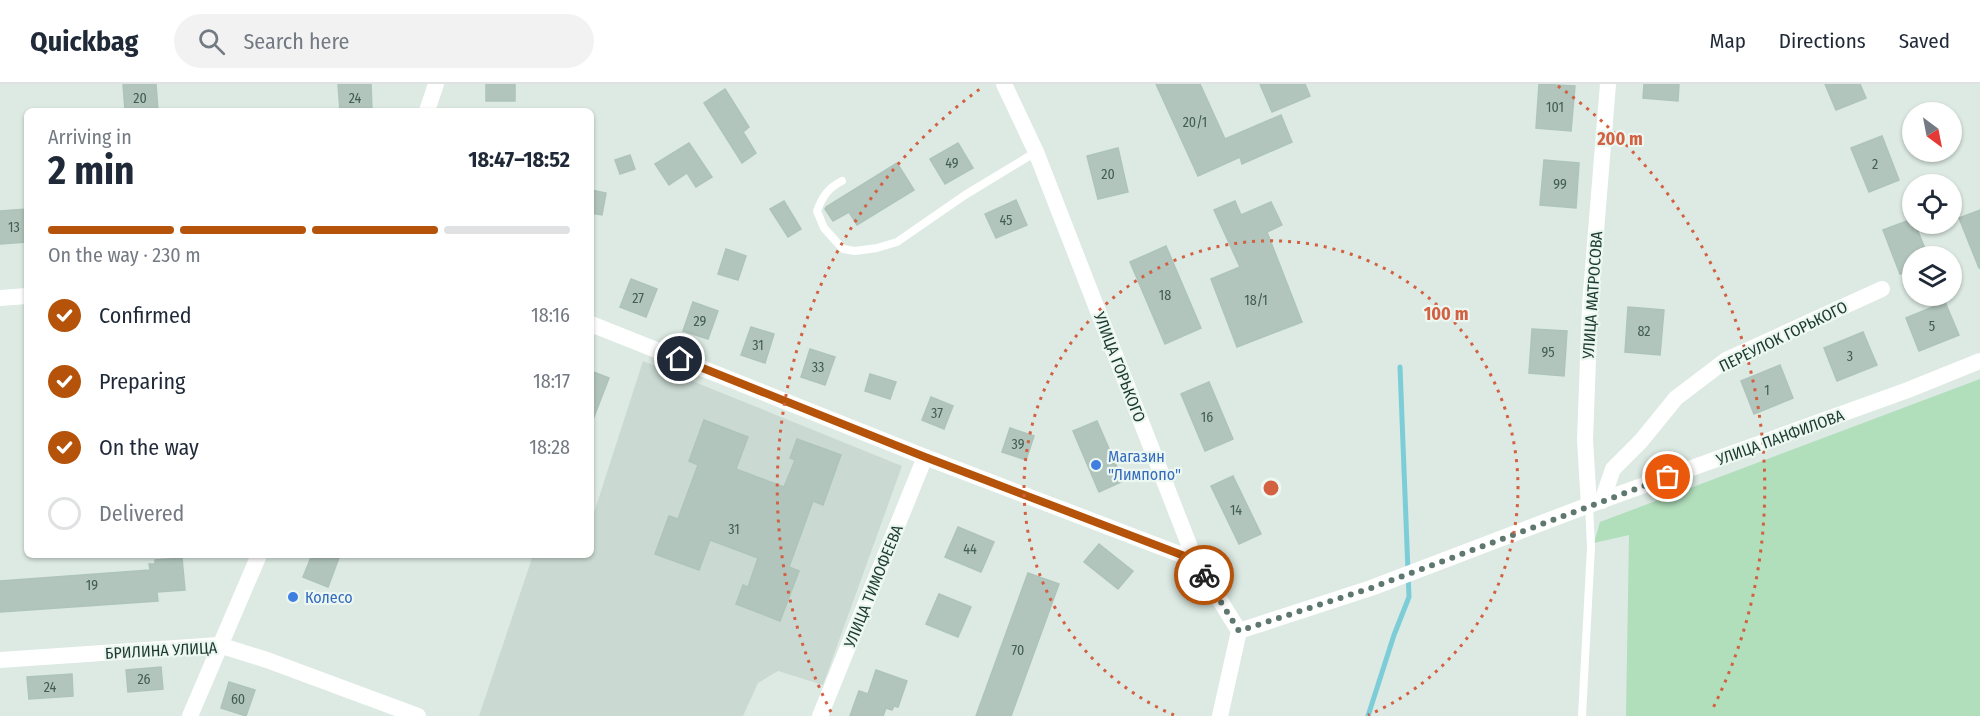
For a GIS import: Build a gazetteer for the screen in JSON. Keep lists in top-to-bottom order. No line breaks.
{"streets":{"street":["УЛИЦА МАТРОСОВА","ПЕРЕУЛОК ГОРЬКОГО","УЛИЦА ГОРЬКОГО","УЛИЦА ПАНФИЛОВА","УЛИЦА ТИМОФЕЕВА","БРИЛИНА УЛИЦА"]},"crossings":[["УЛИЦА МАТРОСОВА","ПЕРЕУЛОК ГОРЬКОГО"],["УЛИЦА МАТРОСОВА","УЛИЦА ПАНФИЛОВА"],["ПЕРЕУЛОК ГОРЬКОГО","УЛИЦА ПАНФИЛОВА"],["УЛИЦА ГОРЬКОГО","УЛИЦА ПАНФИЛОВА"]],"places":["Магазин \"Лимпопо\"","Колесо"],"house_numbers":["20","24","101","20/1","49","2","20","99","45","13","18","27","18/1","29","5","82","31","95","3","33","1","37","16","39","14","31","44","19","70","26","24","60"],"north":"bottom right","page":{"header":"Quickbag","search":"Search here","nav":["Map","Directions","Saved"],"heading":["2 min","Arriving in","18:47–18:52"],"bar":"On the way · 230 m","list":[["Confirmed","18:16"],["Preparing","18:17"],["On the way","18:28"],"Delivered"]},"rings":["200 m","100 m"]}
